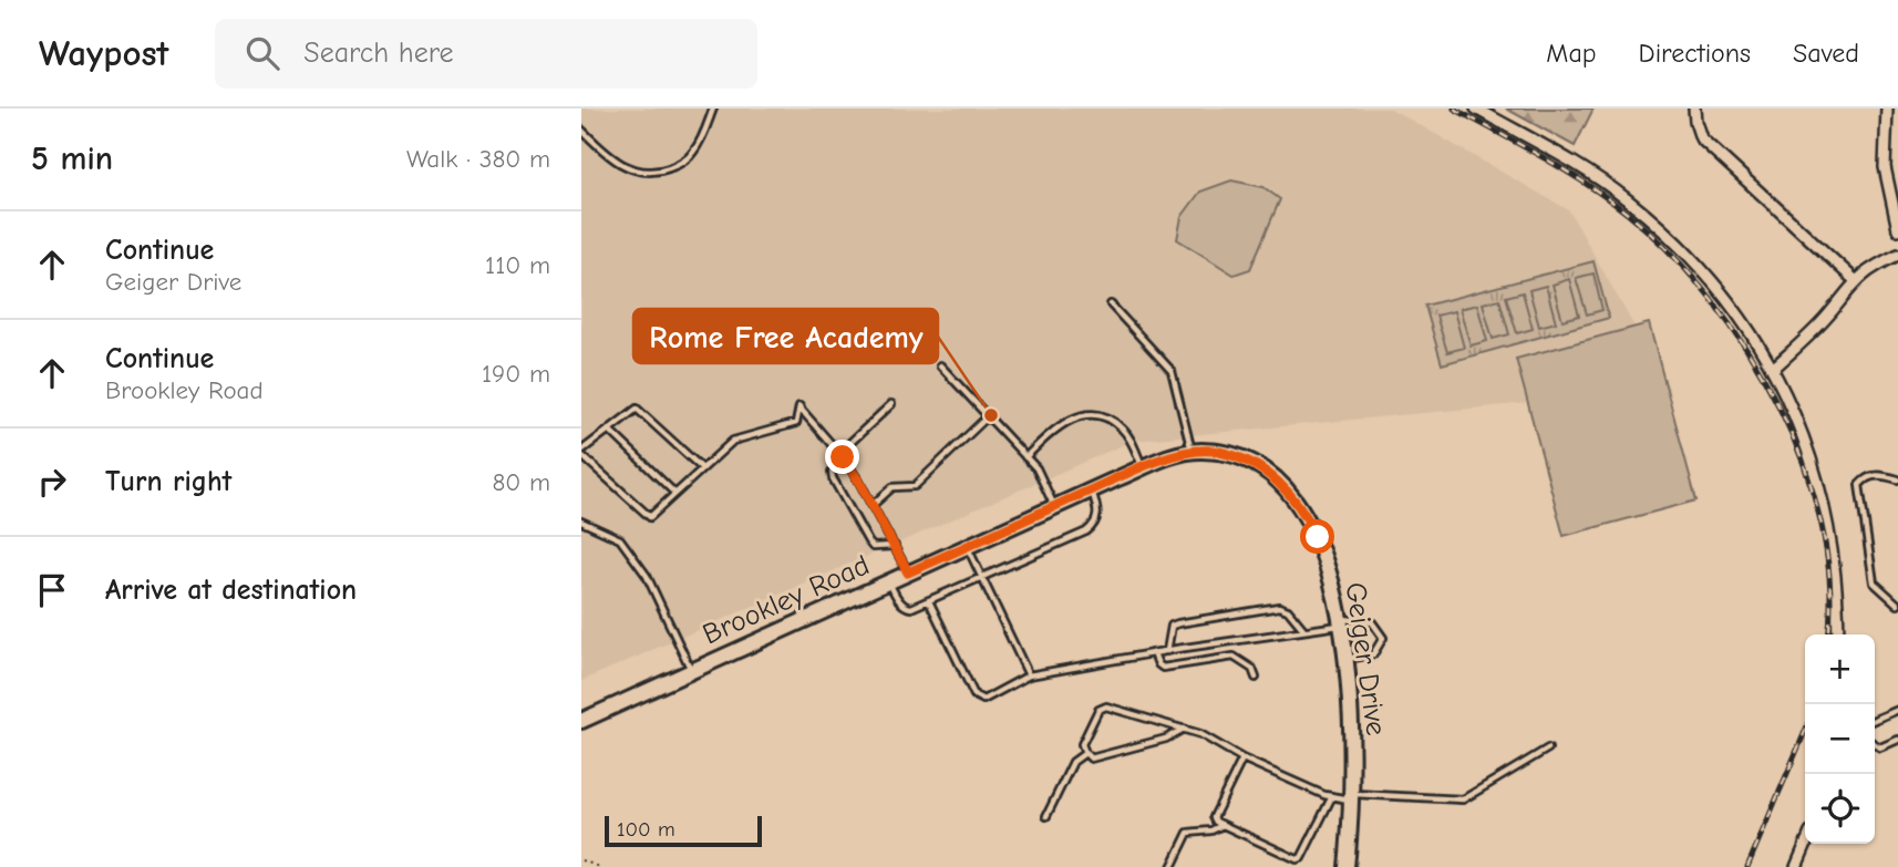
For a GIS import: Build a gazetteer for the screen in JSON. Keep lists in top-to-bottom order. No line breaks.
{"streets":{"street":["Brookley Road","Geiger Drive"]},"crossings":[["Brookley Road","Geiger Drive"]],"places":["Rome Free Academy"],"scale_bar":"100 m","page":{"header":"Waypost","search":"Search here","nav":["Map","Directions","Saved"],"heading":["5 min","Walk · 380 m"],"list":[["Continue","Geiger Drive","110 m"],["Continue","Brookley Road","190 m"],["Turn right","80 m"],"Arrive at destination"],"map_buttons":["+","−"],"scale":"100 m"}}
